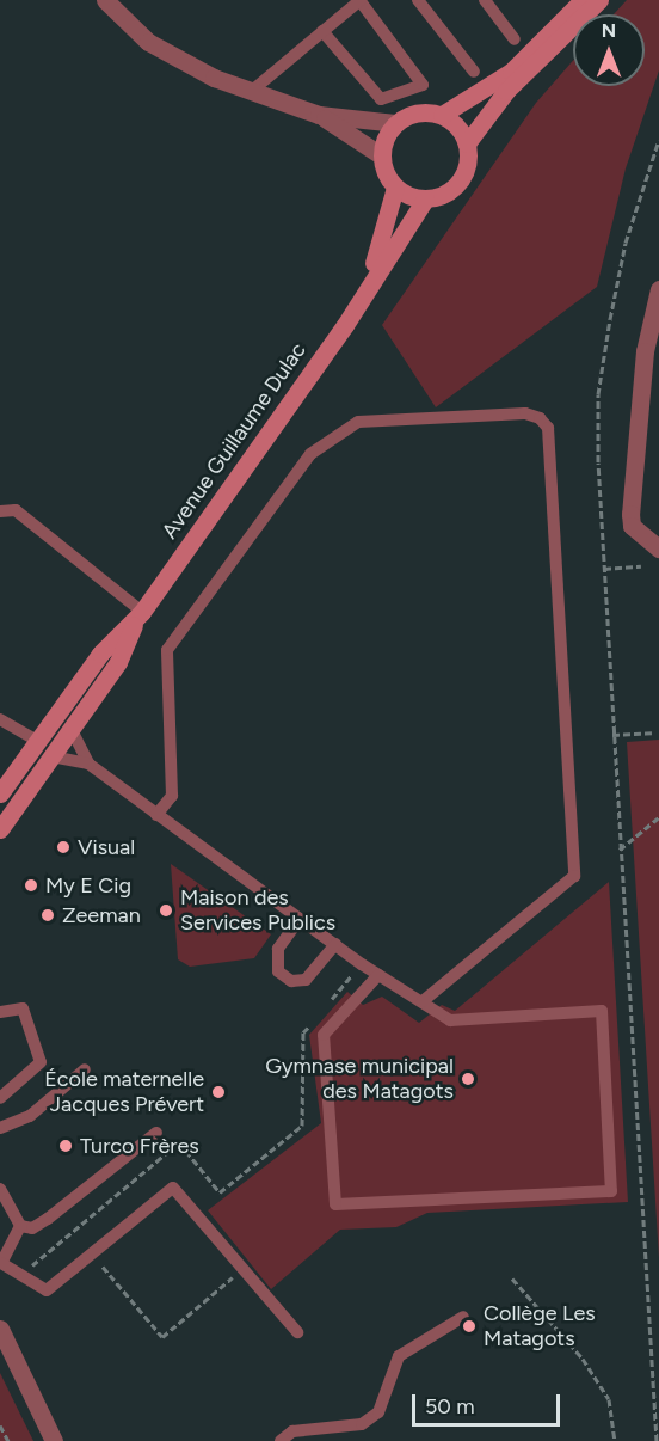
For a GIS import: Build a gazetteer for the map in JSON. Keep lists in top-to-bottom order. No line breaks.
{"streets":{"main road":["Avenue Guillaume Dulac"]},"places":["Visual","My E Cig","Maison des Services Publics","Zeeman","Gymnase municipal des Matagots","École maternelle Jacques Prévert","Turco Frères","Collège Les Matagots"],"scale_bar":"50 m","north":"top"}
